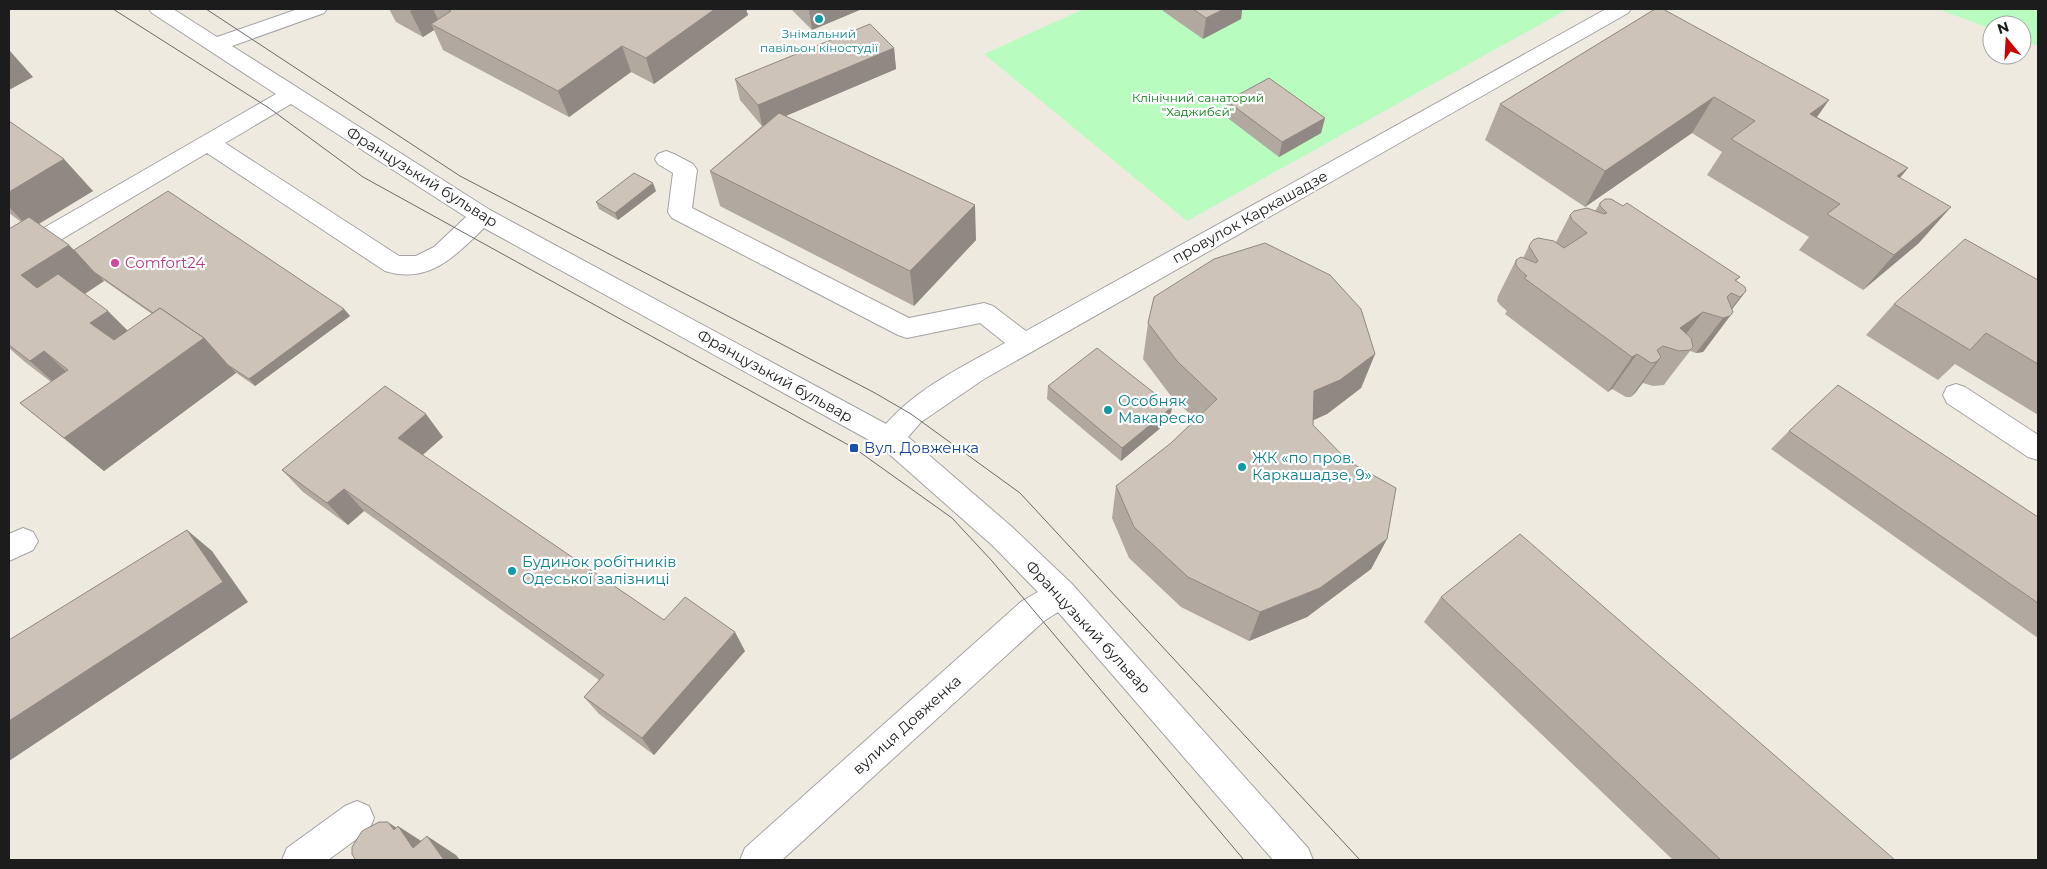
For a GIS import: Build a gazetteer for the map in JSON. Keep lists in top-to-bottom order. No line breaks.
{"streets":{"street":["Французький бульвар","провулок Каркашадзе","вулиця Довженка"]},"crossings":[["Французький бульвар","провулок Каркашадзе"],["Французький бульвар","вулиця Довженка"]],"parks":["Клінічний санаторий \"Хаджибєй\""],"places":{"other":["Знімальний павільон кіностудії","Comfort24","Особняк Макареско","ЖК «по пров. Каркашадзе, 9»","Будинок робітників Одеської залізниці"],"transit":["Вул. Довженка"]},"north":"top"}
